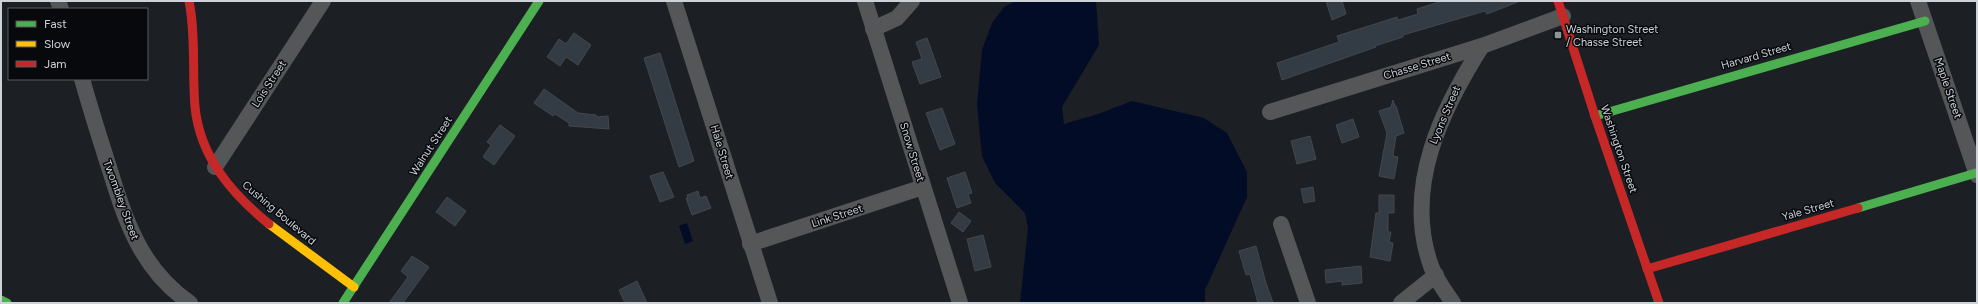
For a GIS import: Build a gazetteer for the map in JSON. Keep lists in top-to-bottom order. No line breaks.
{"streets":{"main road":["Harvard Street","Walnut Street","Washington Street","Yale Street","Cushing Boulevard"],"street":["Chasse Street","Lois Street","Maple Street","Lyons Street","Hale Street","Snow Street","Twombley Street","Link Street"]},"crossings":[["Harvard Street","Maple Street"],["Harvard Street","Washington Street"],["Chasse Street","Lyons Street"],["Chasse Street","Washington Street"],["Lois Street","Cushing Boulevard"],["Maple Street","Yale Street"],["Walnut Street","Cushing Boulevard"],["Washington Street","Yale Street"],["Hale Street","Link Street"],["Snow Street","Link Street"]],"places":{"transit":["Washington Street / Chasse Street"]},"legend":["Fast","Slow","Jam"]}
